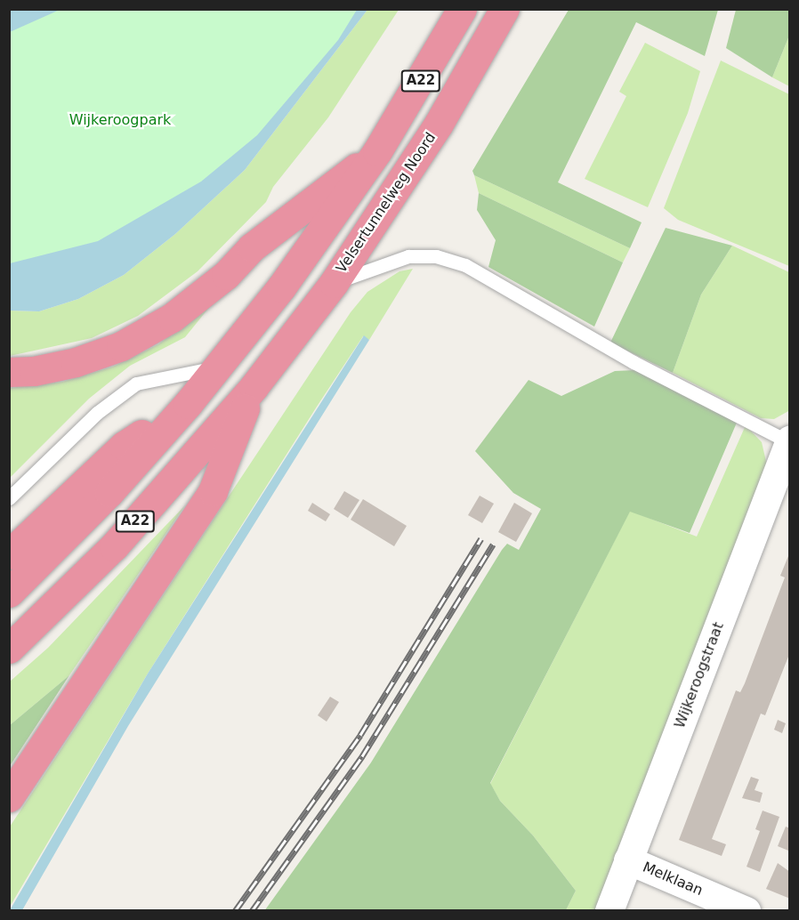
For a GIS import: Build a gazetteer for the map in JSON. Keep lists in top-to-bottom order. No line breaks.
{"streets":{"highway":["A22","Velsertunnelweg Noord"],"street":["Wijkeroogstraat","Melklaan"]},"crossings":[["A22","Velsertunnelweg Noord"],["Wijkeroogstraat","Melklaan"]],"parks":["Wijkeroogpark"]}
